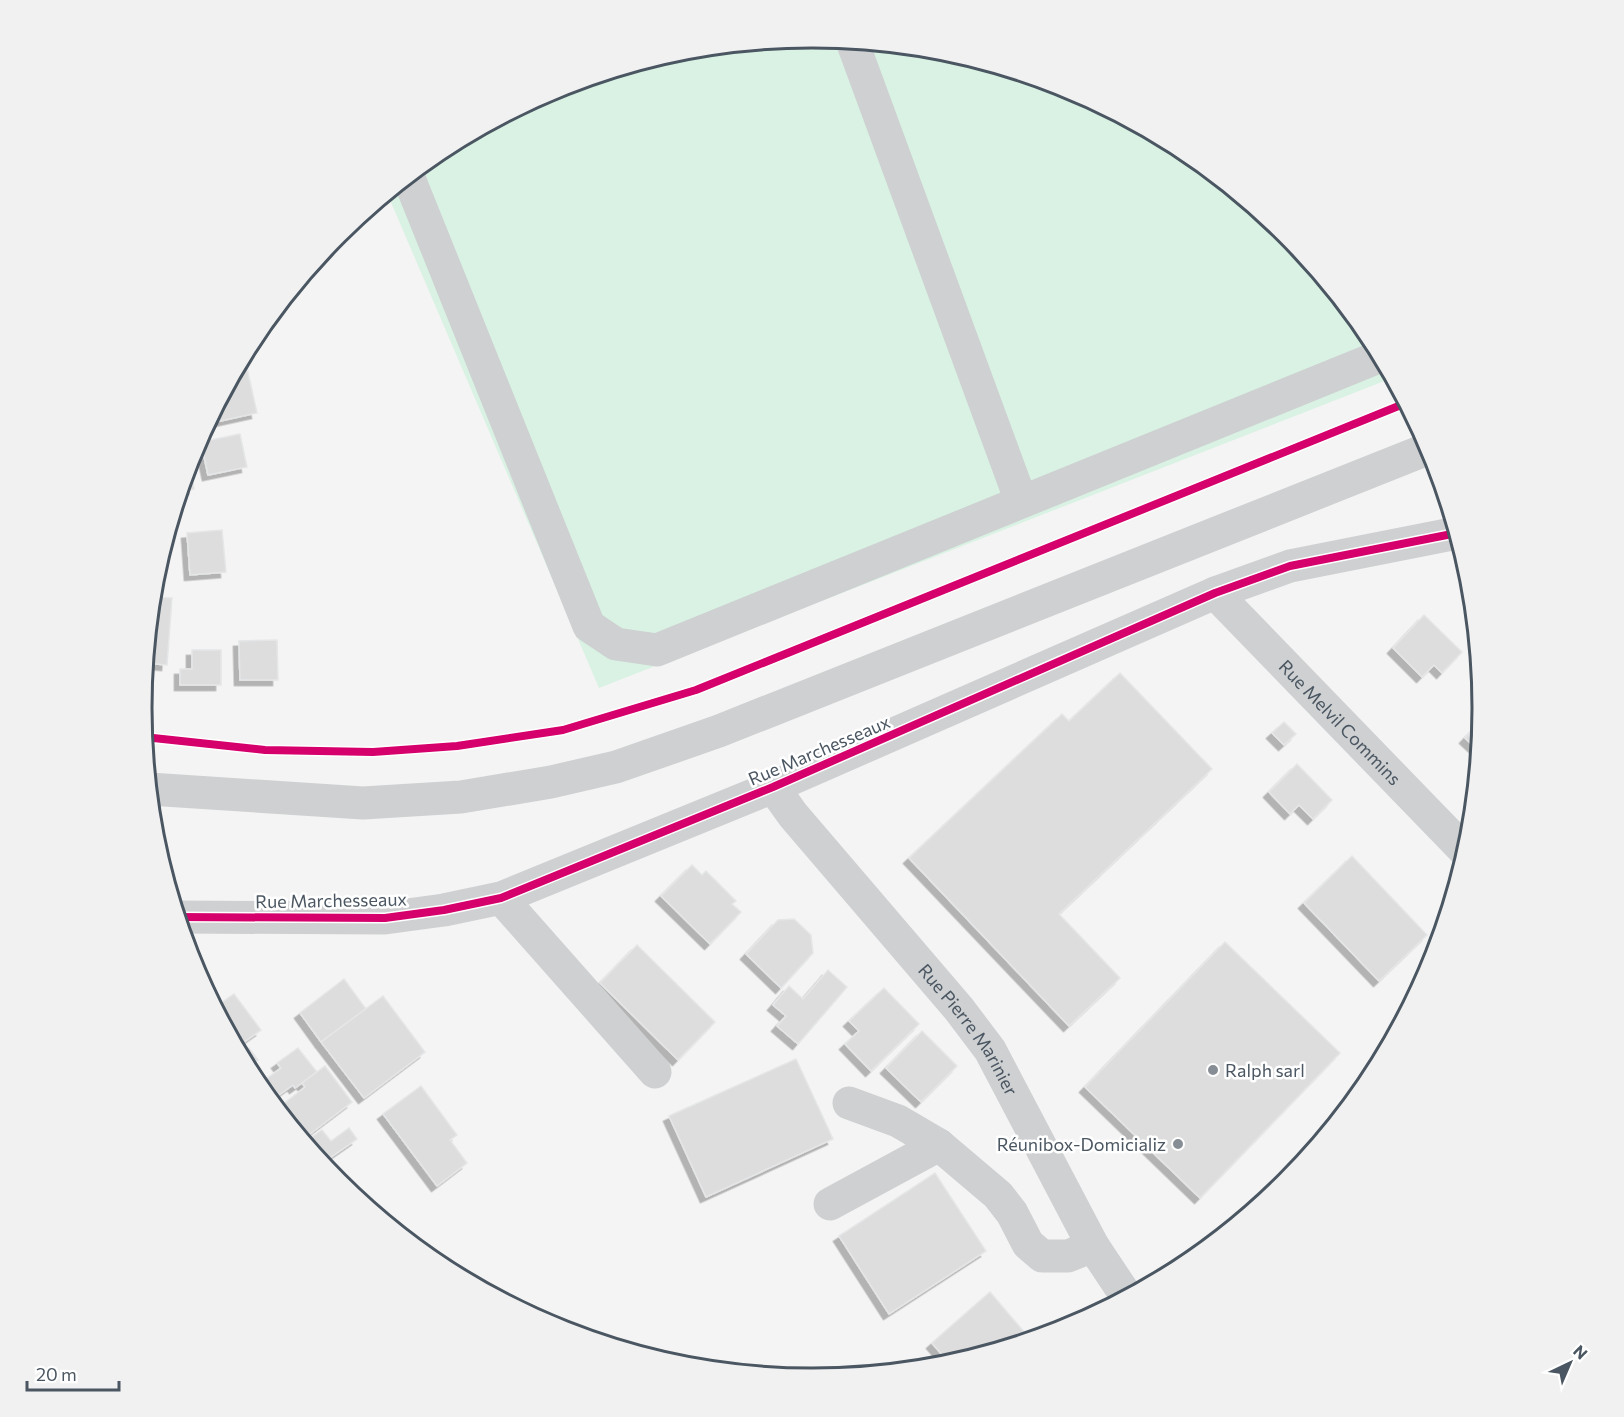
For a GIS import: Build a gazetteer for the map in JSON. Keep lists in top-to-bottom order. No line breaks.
{"streets":{"street":["Rue Melvil Commins","Rue Marchesseaux","Rue Pierre Marinier"]},"crossings":[["Rue Melvil Commins","Rue Marchesseaux"],["Rue Marchesseaux","Rue Pierre Marinier"]],"places":["Ralph sarl","Réunibox-Domicializ"],"scale_bar":"20 m","north":"top right"}
